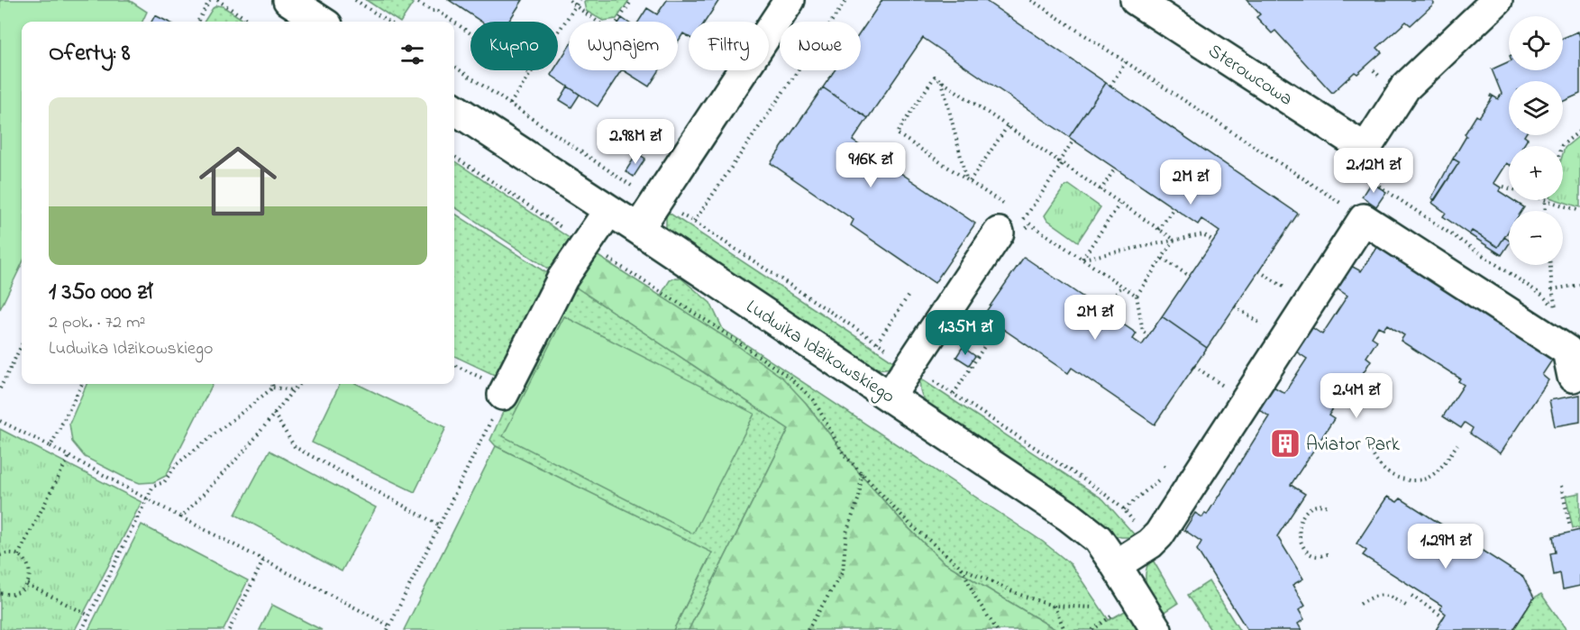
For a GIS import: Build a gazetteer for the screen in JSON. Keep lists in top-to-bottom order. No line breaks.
{"streets":{"street":["Sterowcowa","Ludwika Idzikowskiego"]},"places":{"building":["Aviator Park"]},"page":{"map_buttons":["+","−"],"chip":["Kupno","Wynajem","Filtry","Nowe"],"heading":"Oferty: 8","list":[{"name":"1 350 000 zł","note":"2 pok. · 72 m² · Ludwika Idzikowskiego"}],"price":["2.98M zł","916K zł","2.12M zł","2M zł","2M zł","1.35M zł","2.4M zł","1.29M zł"]}}
